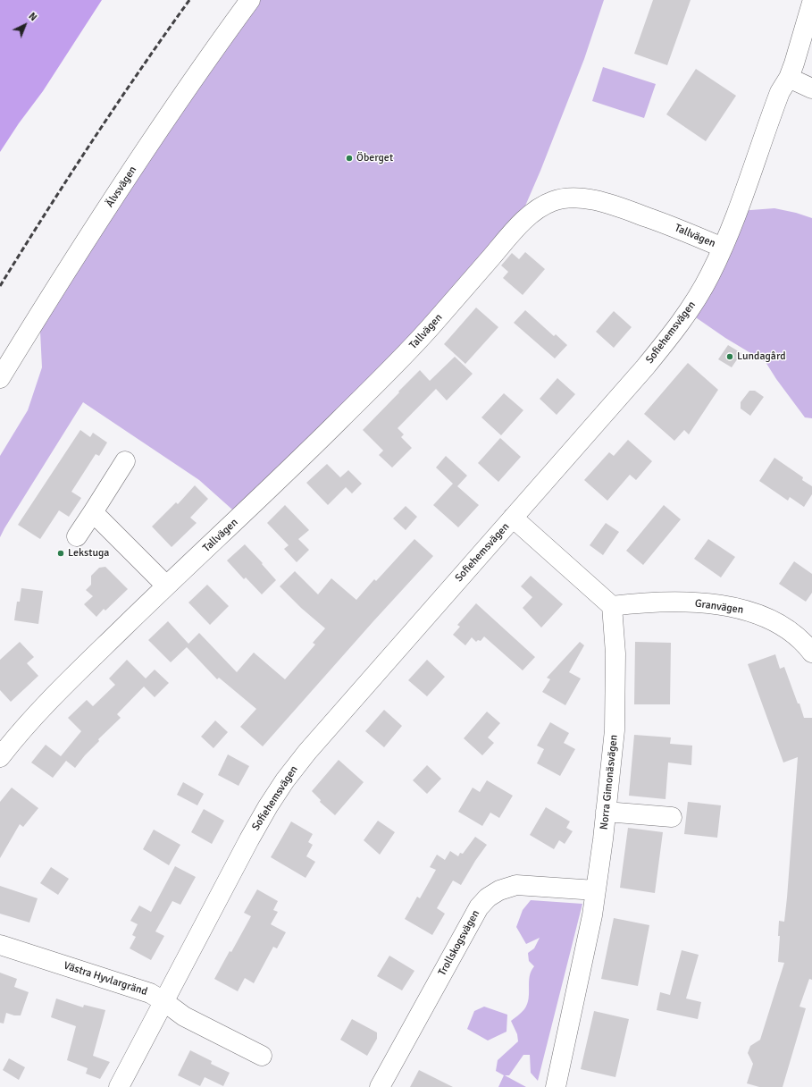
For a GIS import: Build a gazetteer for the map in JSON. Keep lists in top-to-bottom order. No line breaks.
{"streets":{"street":["Älvsvägen","Tallvägen","Sofiehemsvägen","Granvägen","Norra Gimonäsvägen","Trollskogsvägen","Västra Hyvlargränd"]},"crossings":[["Tallvägen","Sofiehemsvägen"],["Sofiehemsvägen","Västra Hyvlargränd"],["Granvägen","Norra Gimonäsvägen"],["Norra Gimonäsvägen","Trollskogsvägen"]],"places":["Öberget","Lundagård","Lekstuga"],"north":"top right"}
